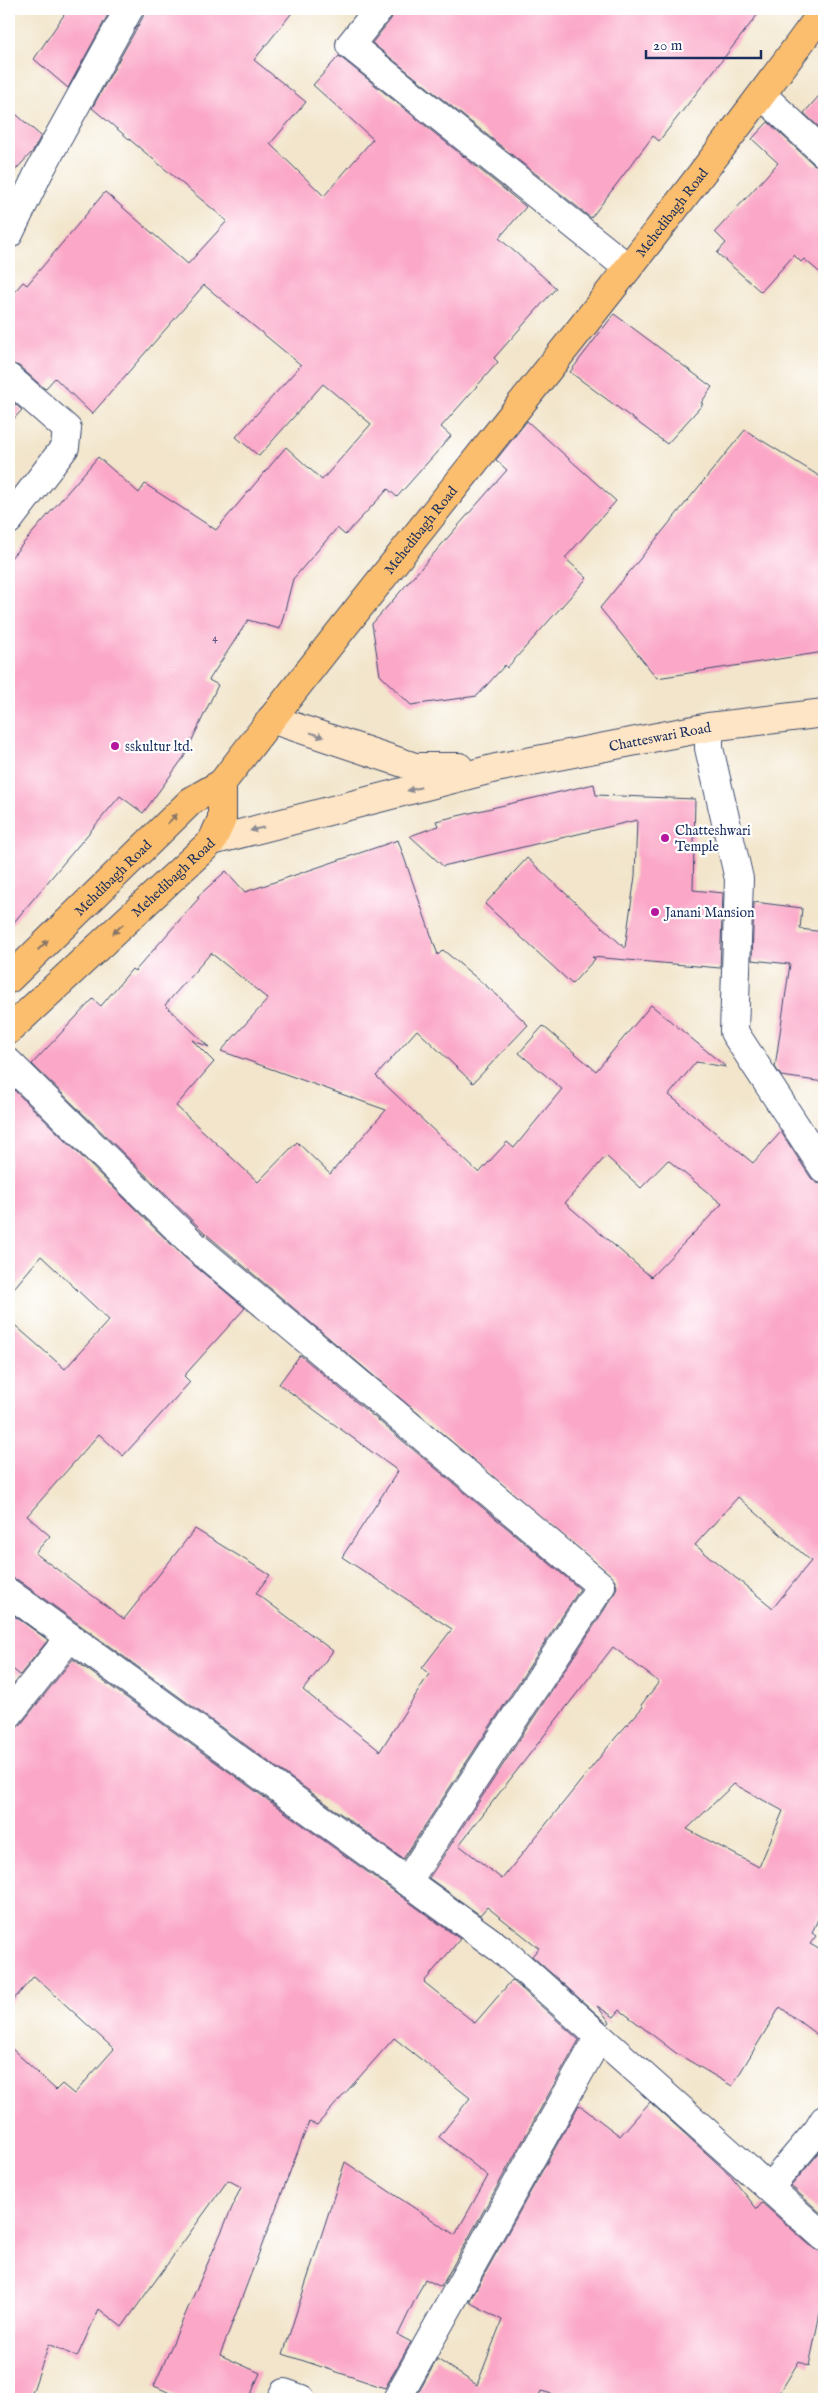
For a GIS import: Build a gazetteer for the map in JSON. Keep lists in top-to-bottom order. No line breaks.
{"streets":{"main road":["Mehedibagh Road","Chatteswari Road","Mehdibagh Road"]},"crossings":[["Mehedibagh Road","Chatteswari Road"],["Mehedibagh Road","Mehdibagh Road"]],"one_way":["Mehdibagh Road"],"places":["sskultur ltd.","Chatteshwari Temple","Janani Mansion"],"house_numbers":["4"],"scale_bar":"20 m"}
